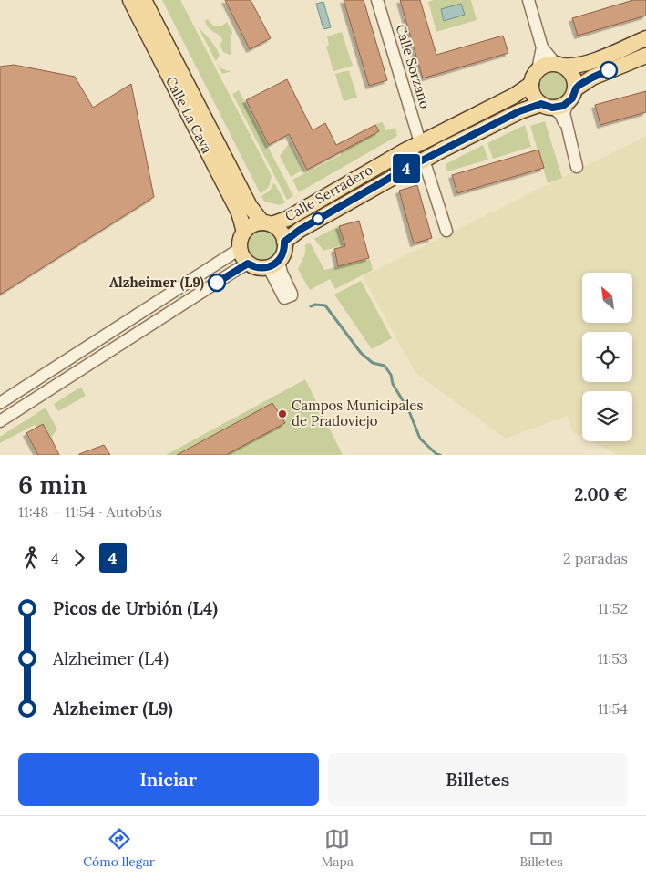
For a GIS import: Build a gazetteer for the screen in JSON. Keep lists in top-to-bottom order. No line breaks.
{"streets":{"main road":["Calle La Cava","Calle Serradero"],"street":["Calle Sorzano"]},"crossings":[["Calle Sorzano","Calle Serradero"],["Calle La Cava","Calle Serradero"]],"places":["Alzheimer (L9)","Campos Municipales de Pradoviejo"],"lines":["bus line 4"],"north":"top left","page":{"on_map":"4","heading":["6 min","11:48 – 11:54 · Autobús","2.00 €"],"legs":["4","4","2 paradas"],"list":[{"name":"Picos de Urbión (L4)","value":"11:52"},{"name":"Alzheimer (L4)","value":"11:53"},{"name":"Alzheimer (L9)","value":"11:54"}],"buttons":["Iniciar","Billetes"],"tabs":["Cómo llegar","Mapa","Billetes"]}}
